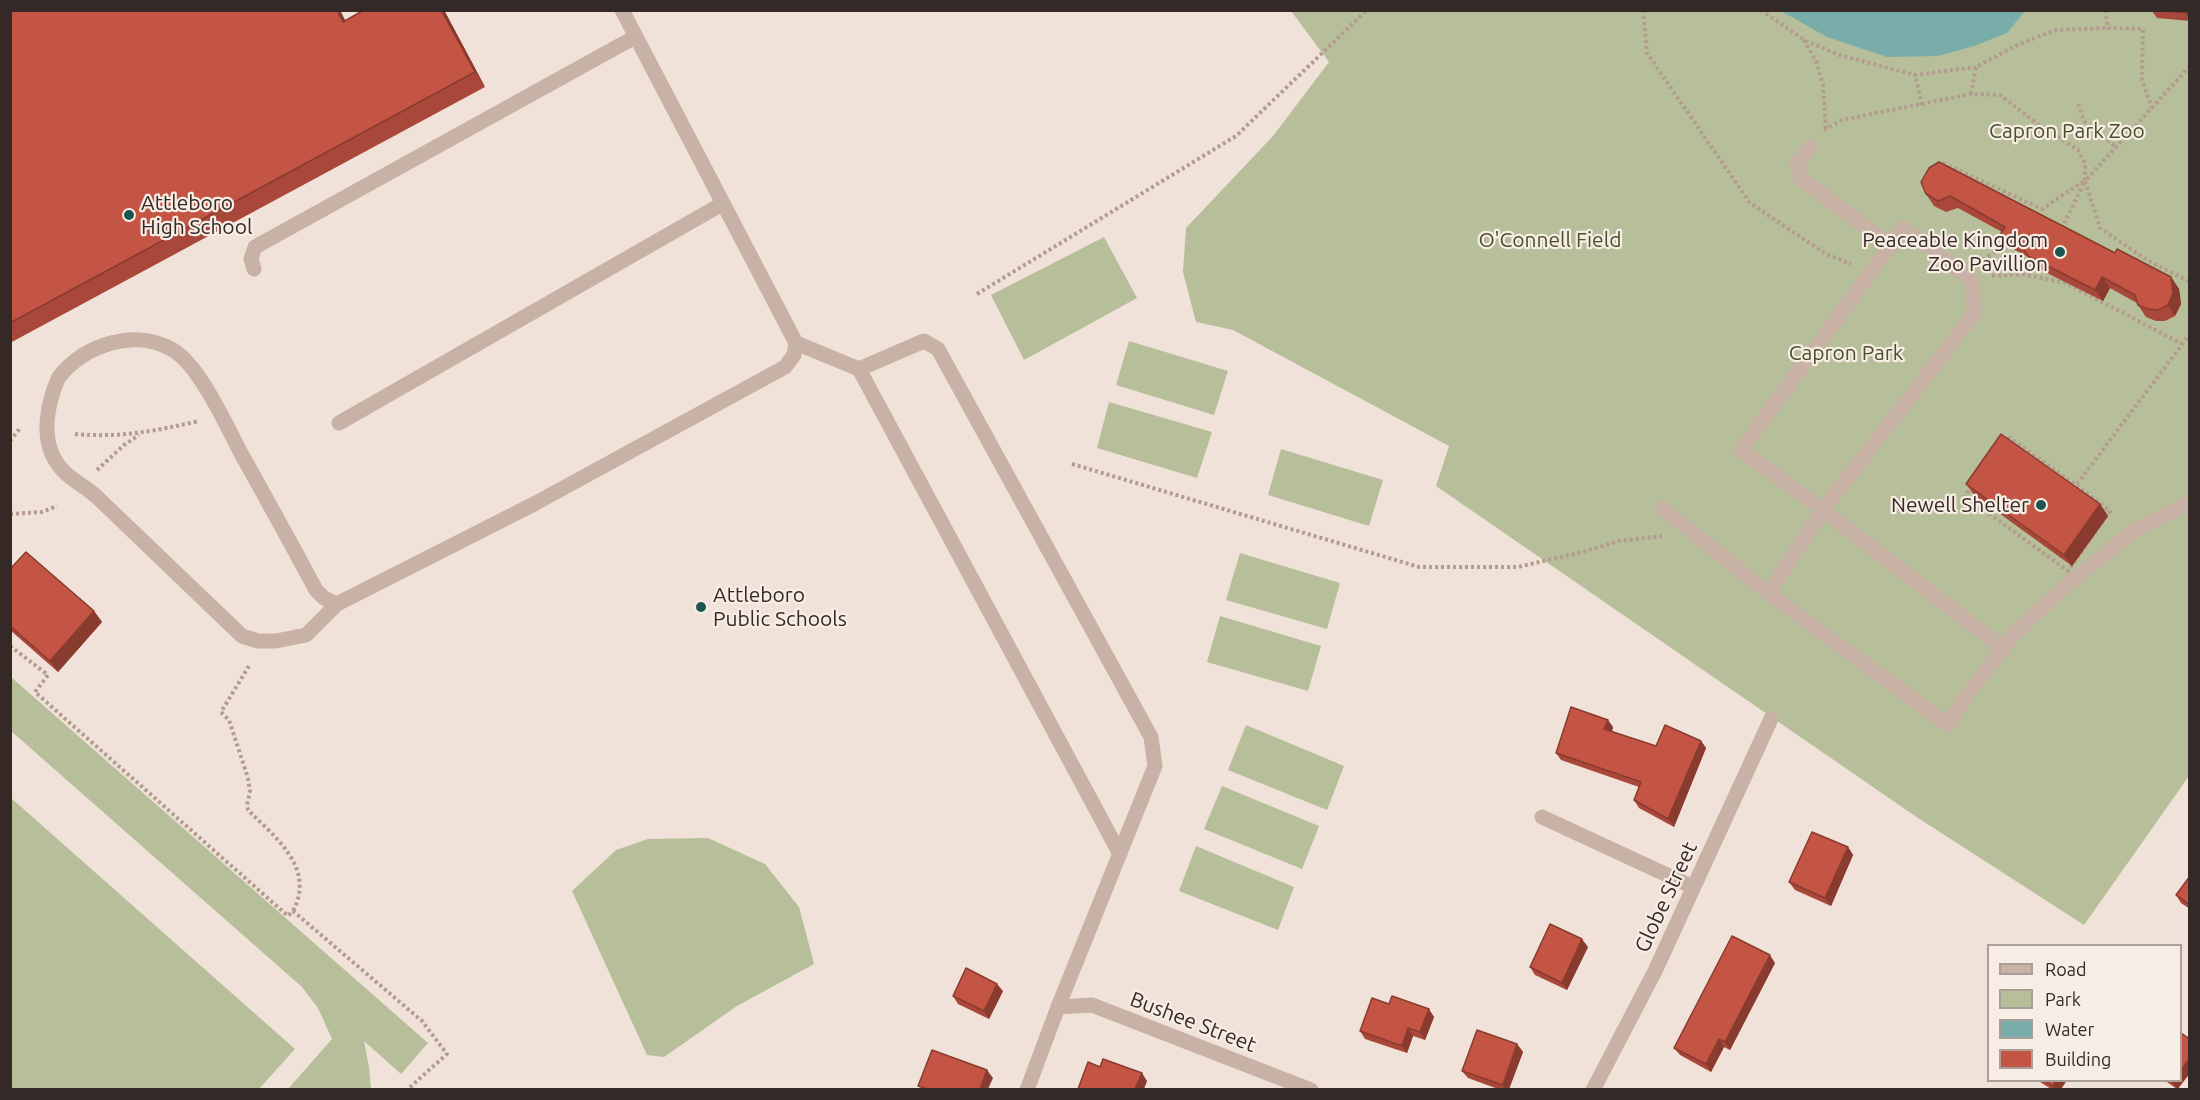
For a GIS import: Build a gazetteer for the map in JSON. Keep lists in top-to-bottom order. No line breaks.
{"streets":{"street":["Globe Street","Bushee Street"]},"parks":["Capron Park Zoo","O'Connell Field","Capron Park"],"places":["Attleboro High School","Peaceable Kingdom Zoo Pavillion","Newell Shelter","Attleboro Public Schools"],"legend":["Road","Park","Water","Building"]}
